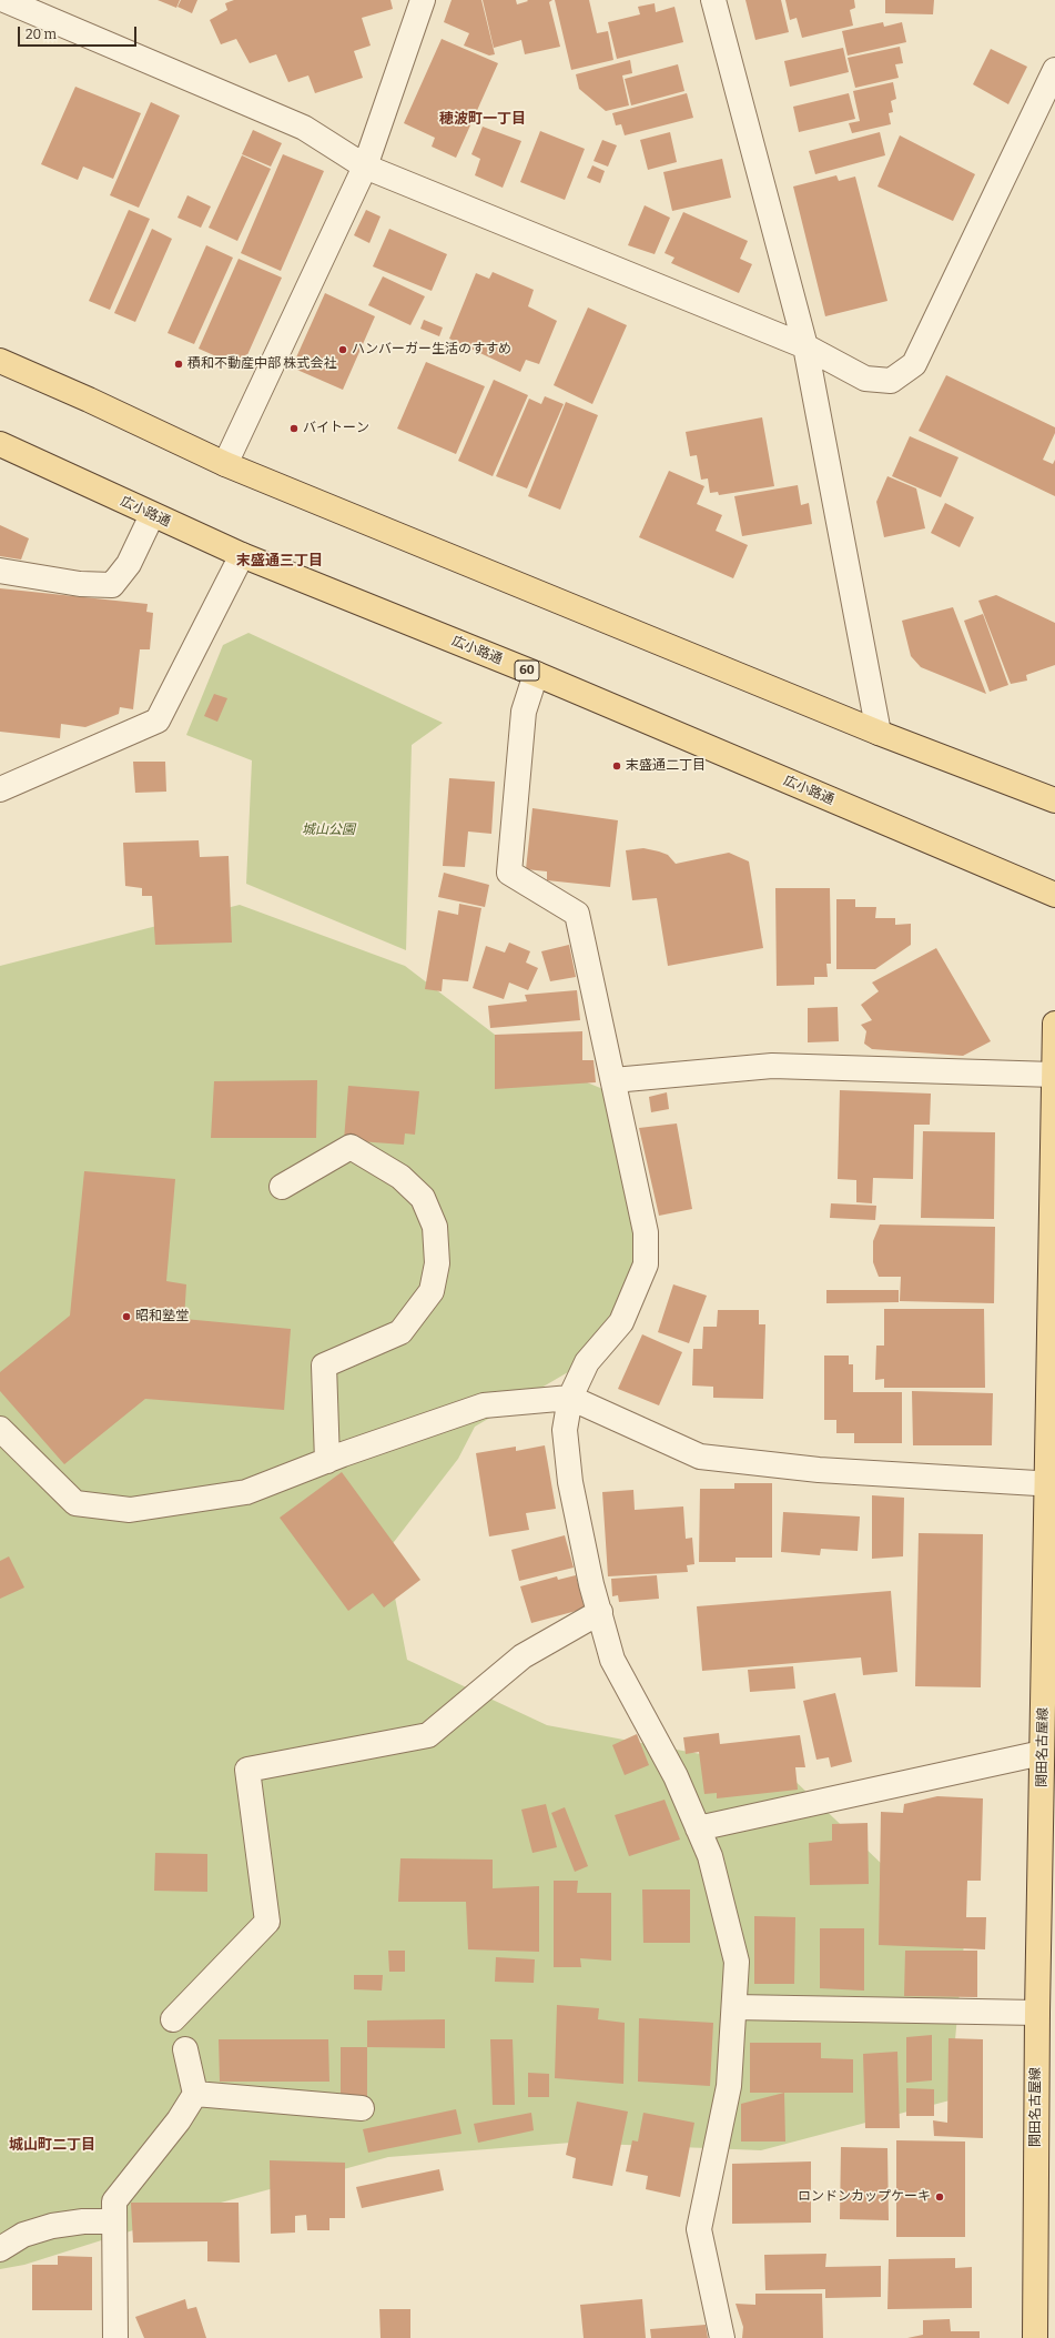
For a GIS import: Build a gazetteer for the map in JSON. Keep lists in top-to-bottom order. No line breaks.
{"streets":{"main road":["広小路通","60","関田名古屋線"]},"districts":["穂波町一丁目","末盛通三丁目","城山町二丁目"],"parks":["城山公園"],"places":["ハンバーガー生活のすすめ","積和不動産中部 株式会社","バイトーン","末盛通二丁目","昭和塾堂","ロンドンカップケーキ"],"scale_bar":"20 m"}
